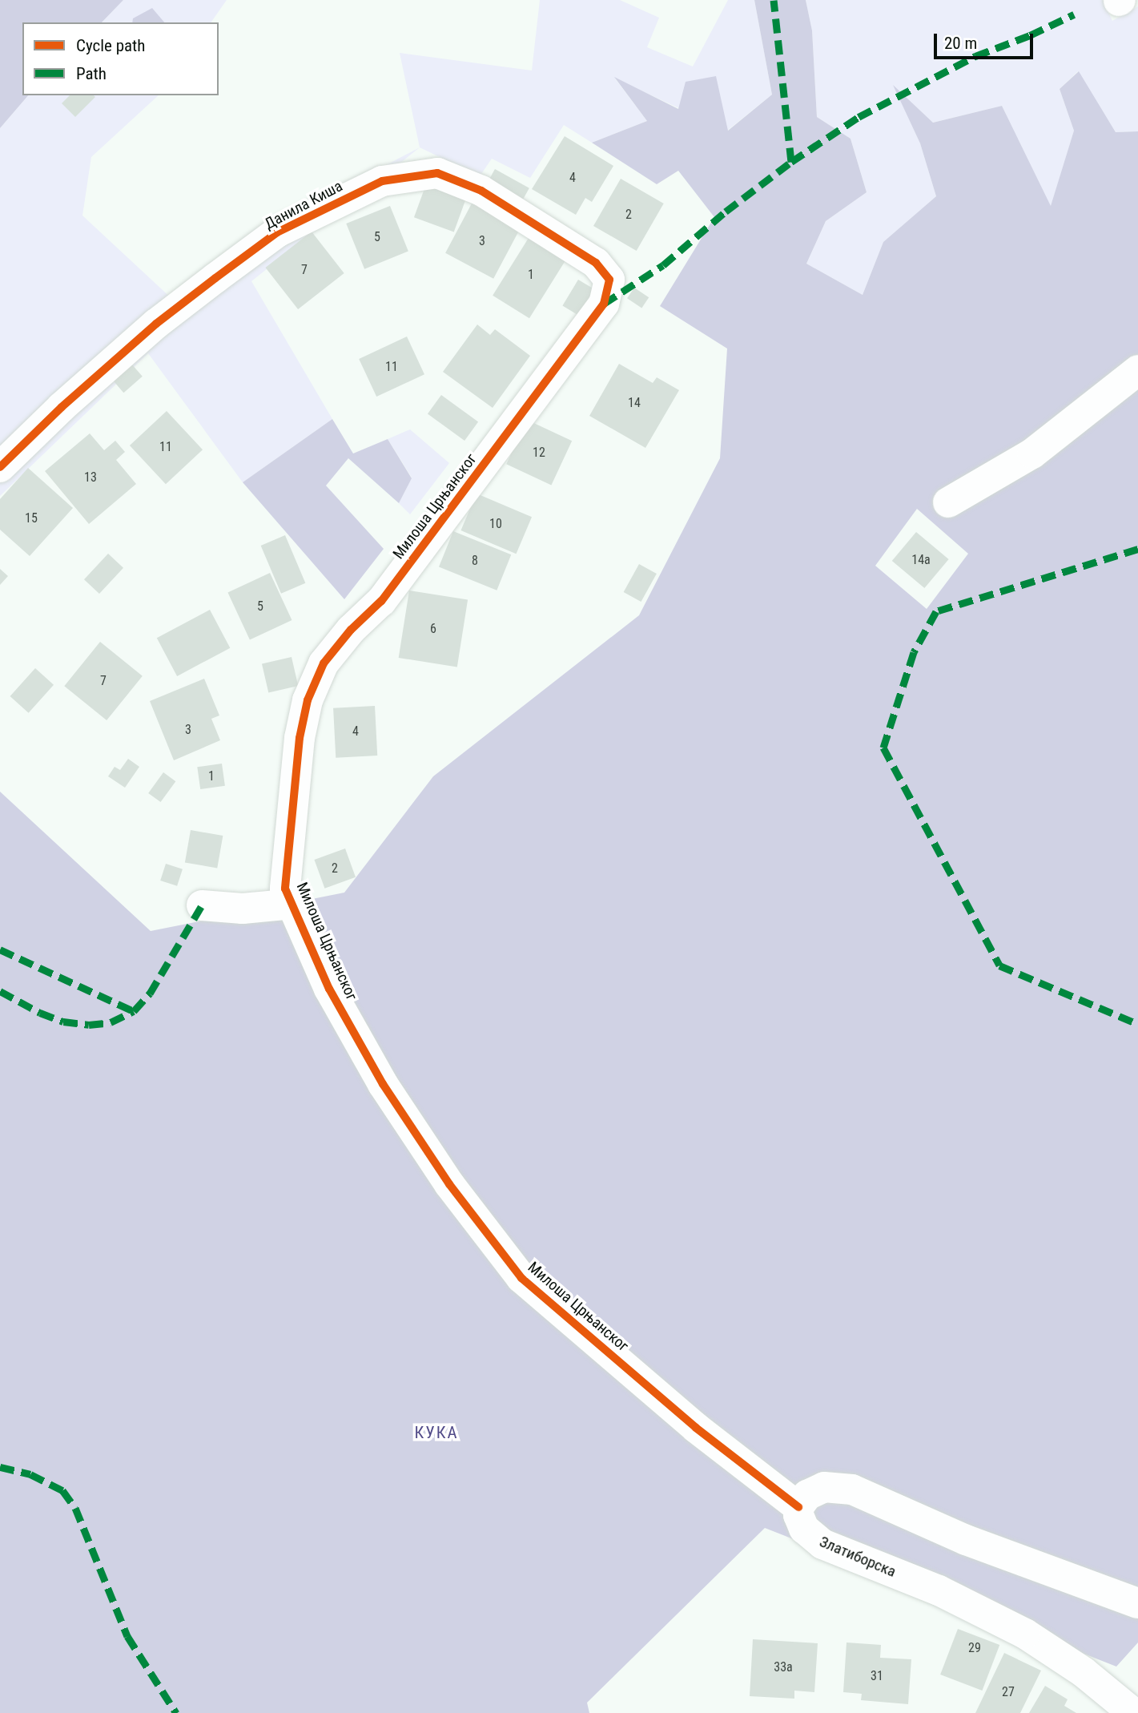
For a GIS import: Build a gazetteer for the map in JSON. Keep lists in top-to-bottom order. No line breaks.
{"streets":{"street":["Данила Киша","Милоша Црњанског","Златиборска"]},"crossings":[["Данила Киша","Милоша Црњанског"],["Милоша Црњанског","Златиборска"]],"districts":["КУКА"],"house_numbers":["4","2","5","3","7","1","11","14","11","12","13","15","10","14a","8","5","6","7","3","4","1","2","29","33a","31","27"],"legend":["Cycle path","Path"],"scale_bar":"20 m"}
